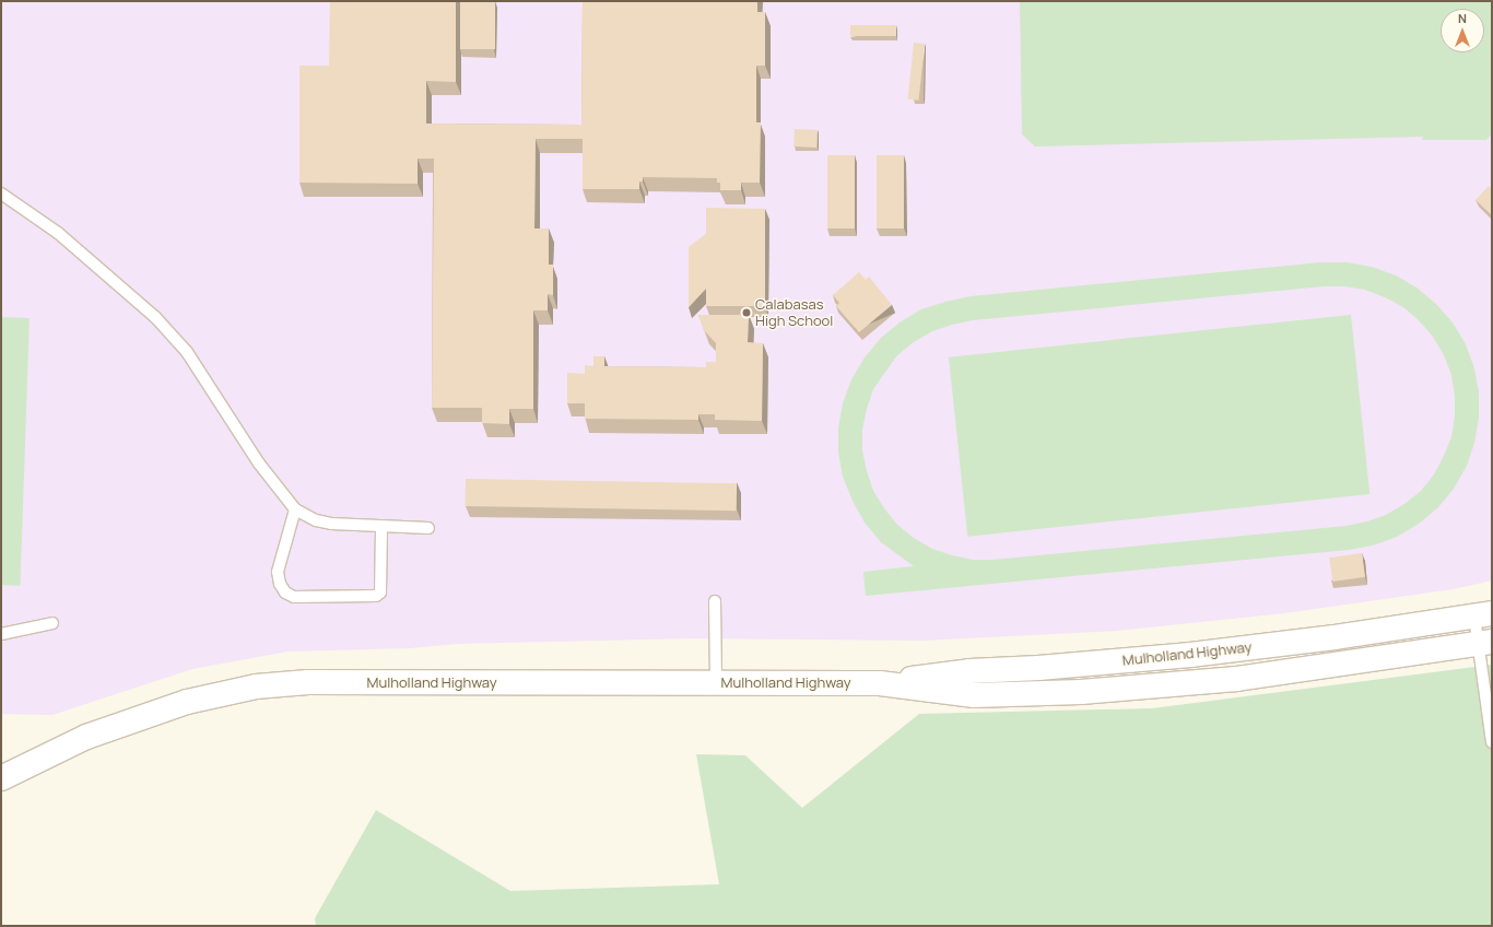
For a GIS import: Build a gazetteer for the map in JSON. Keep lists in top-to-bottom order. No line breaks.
{"streets":{"main road":["Mulholland Highway"]},"places":["Calabasas High School"],"north":"top"}
